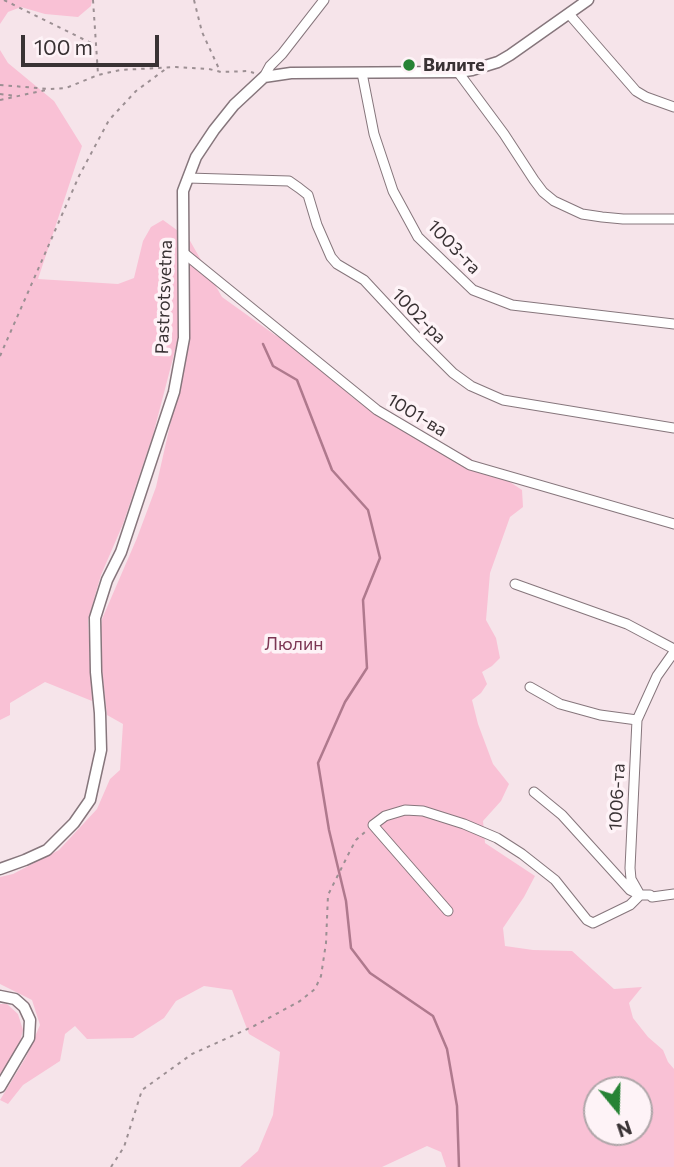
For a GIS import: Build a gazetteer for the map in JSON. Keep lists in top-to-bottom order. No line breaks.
{"streets":{"street":["1003-та","Pastrotsvetna","1002-ра","1001-ва","1006-та"]},"crossings":[["Pastrotsvetna","1002-ра"],["Pastrotsvetna","1001-ва"]],"parks":["Люлин"],"places":["Вилите"],"scale_bar":"100 m","north":"bottom"}
